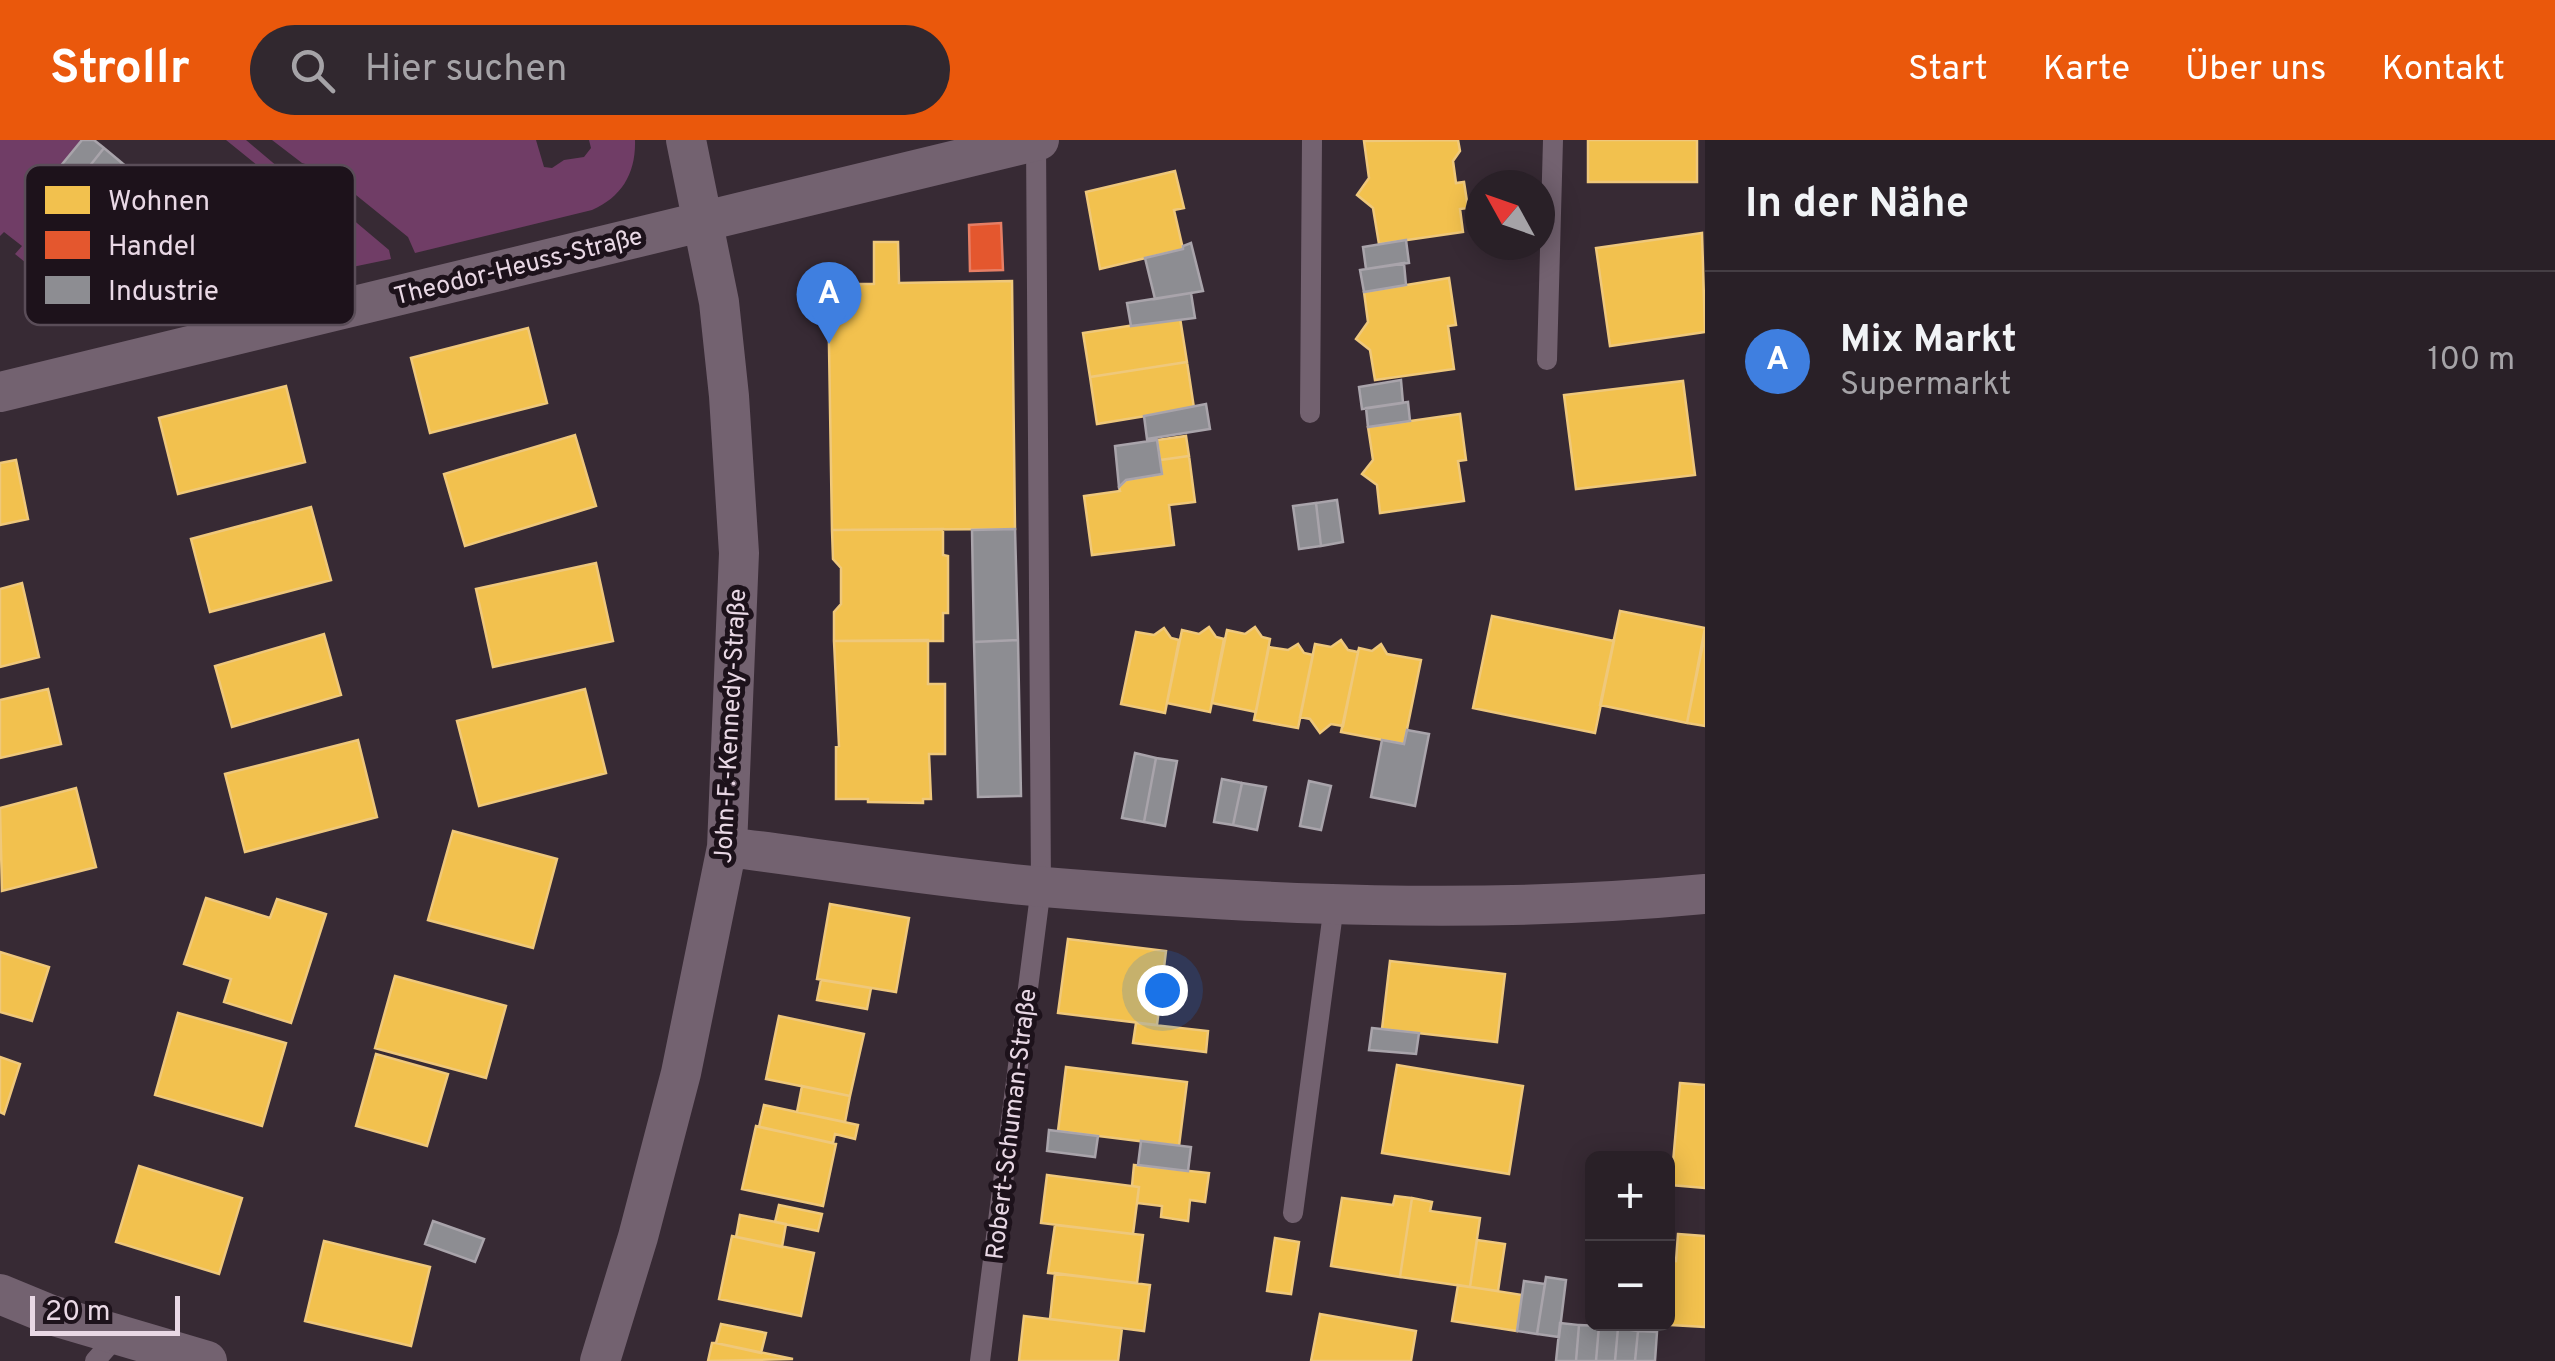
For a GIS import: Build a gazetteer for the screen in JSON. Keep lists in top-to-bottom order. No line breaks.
{"streets":{"street":["Theodor-Heuss-Straße","John-F.-Kennedy-Straße"],"lane":["Robert-Schuman-Straße"]},"crossings":[["Theodor-Heuss-Straße","John-F.-Kennedy-Straße"],["Theodor-Heuss-Straße","Robert-Schuman-Straße"]],"legend":["Wohnen","Handel","Industrie"],"scale_bar":"20 m","north":"top left","page":{"header":"Strollr","search":"Hier suchen","nav":["Start","Karte","Über uns","Kontakt"],"heading":"In der Nähe","pins":"A","list":[{"mark":"A","name":"Mix Markt","note":"Supermarkt","value":"100 m"}],"map_buttons":["+","−"],"scale":"20 m"}}
